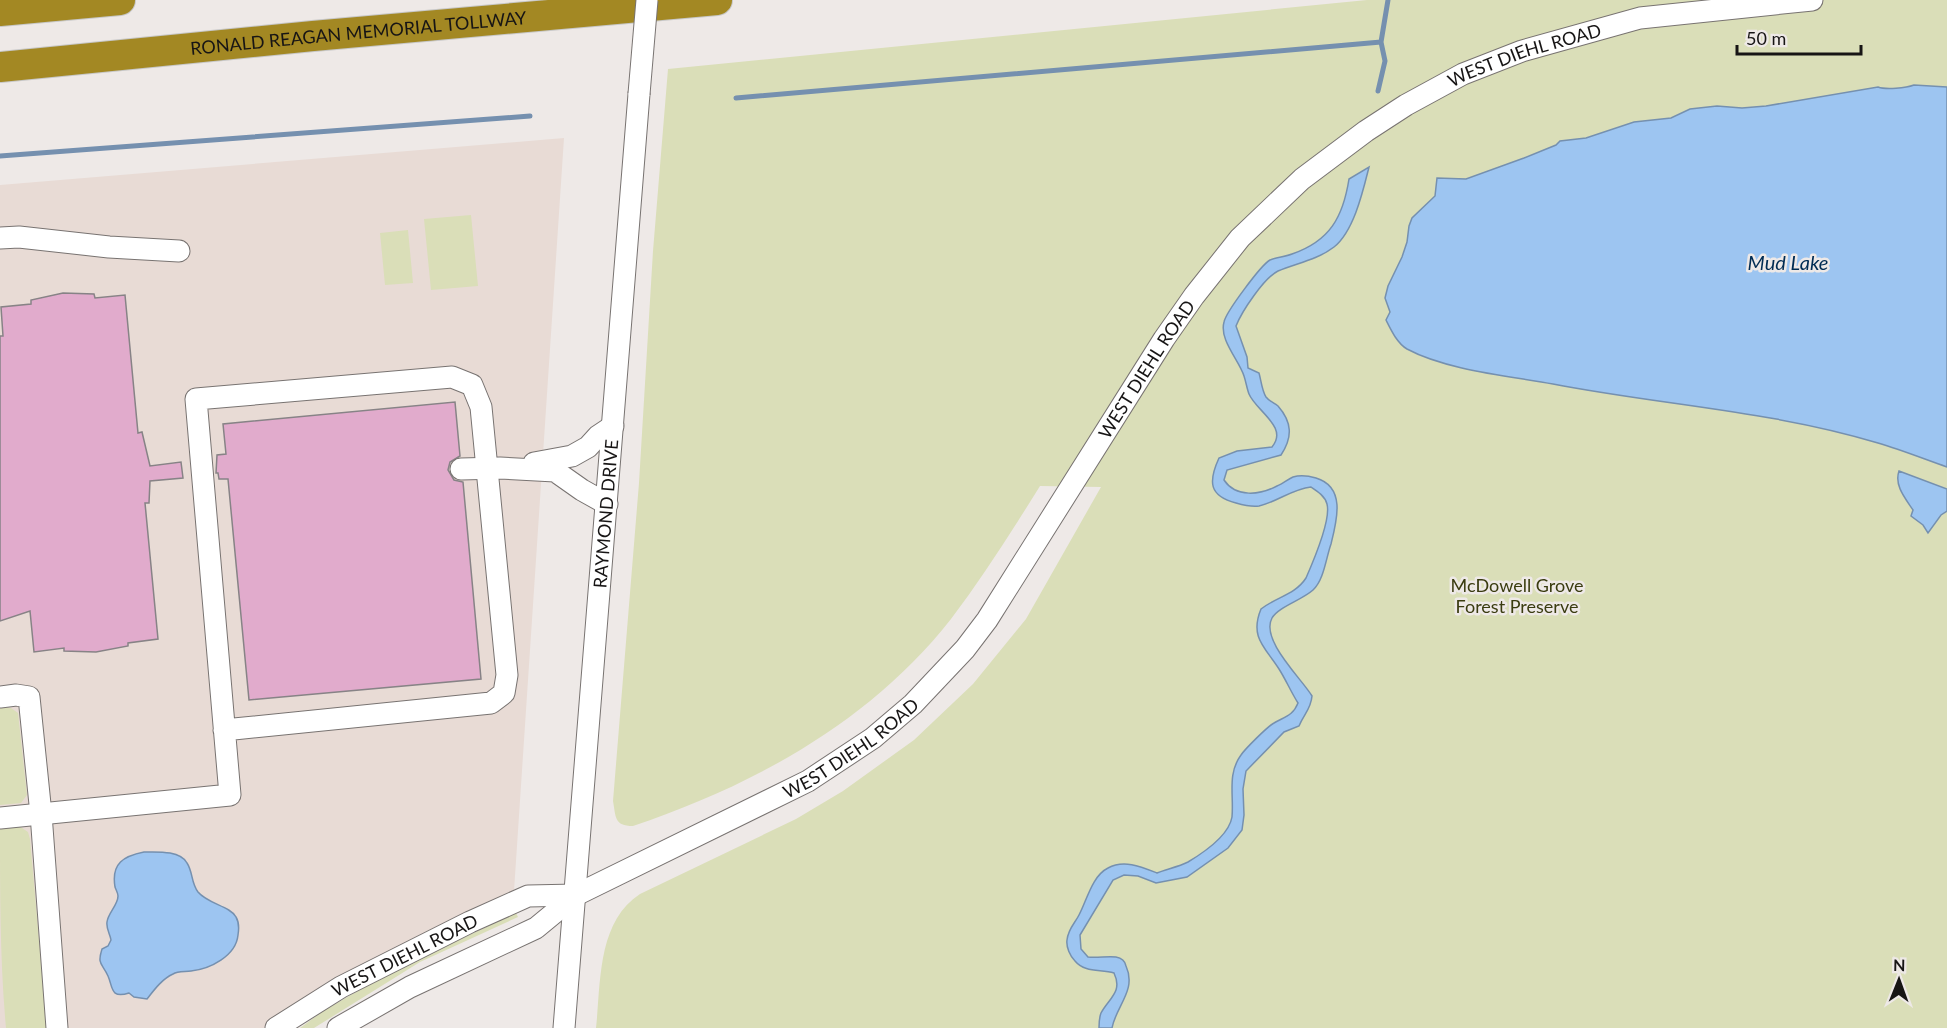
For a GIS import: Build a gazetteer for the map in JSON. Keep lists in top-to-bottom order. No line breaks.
{"streets":{"highway":["RONALD REAGAN MEMORIAL TOLLWAY"],"street":["WEST DIEHL ROAD","RAYMOND DRIVE"]},"crossings":[["WEST DIEHL ROAD","RAYMOND DRIVE"]],"water":["Mud Lake"],"parks":["McDowell Grove Forest Preserve"],"scale_bar":"50 m","north":"top"}
